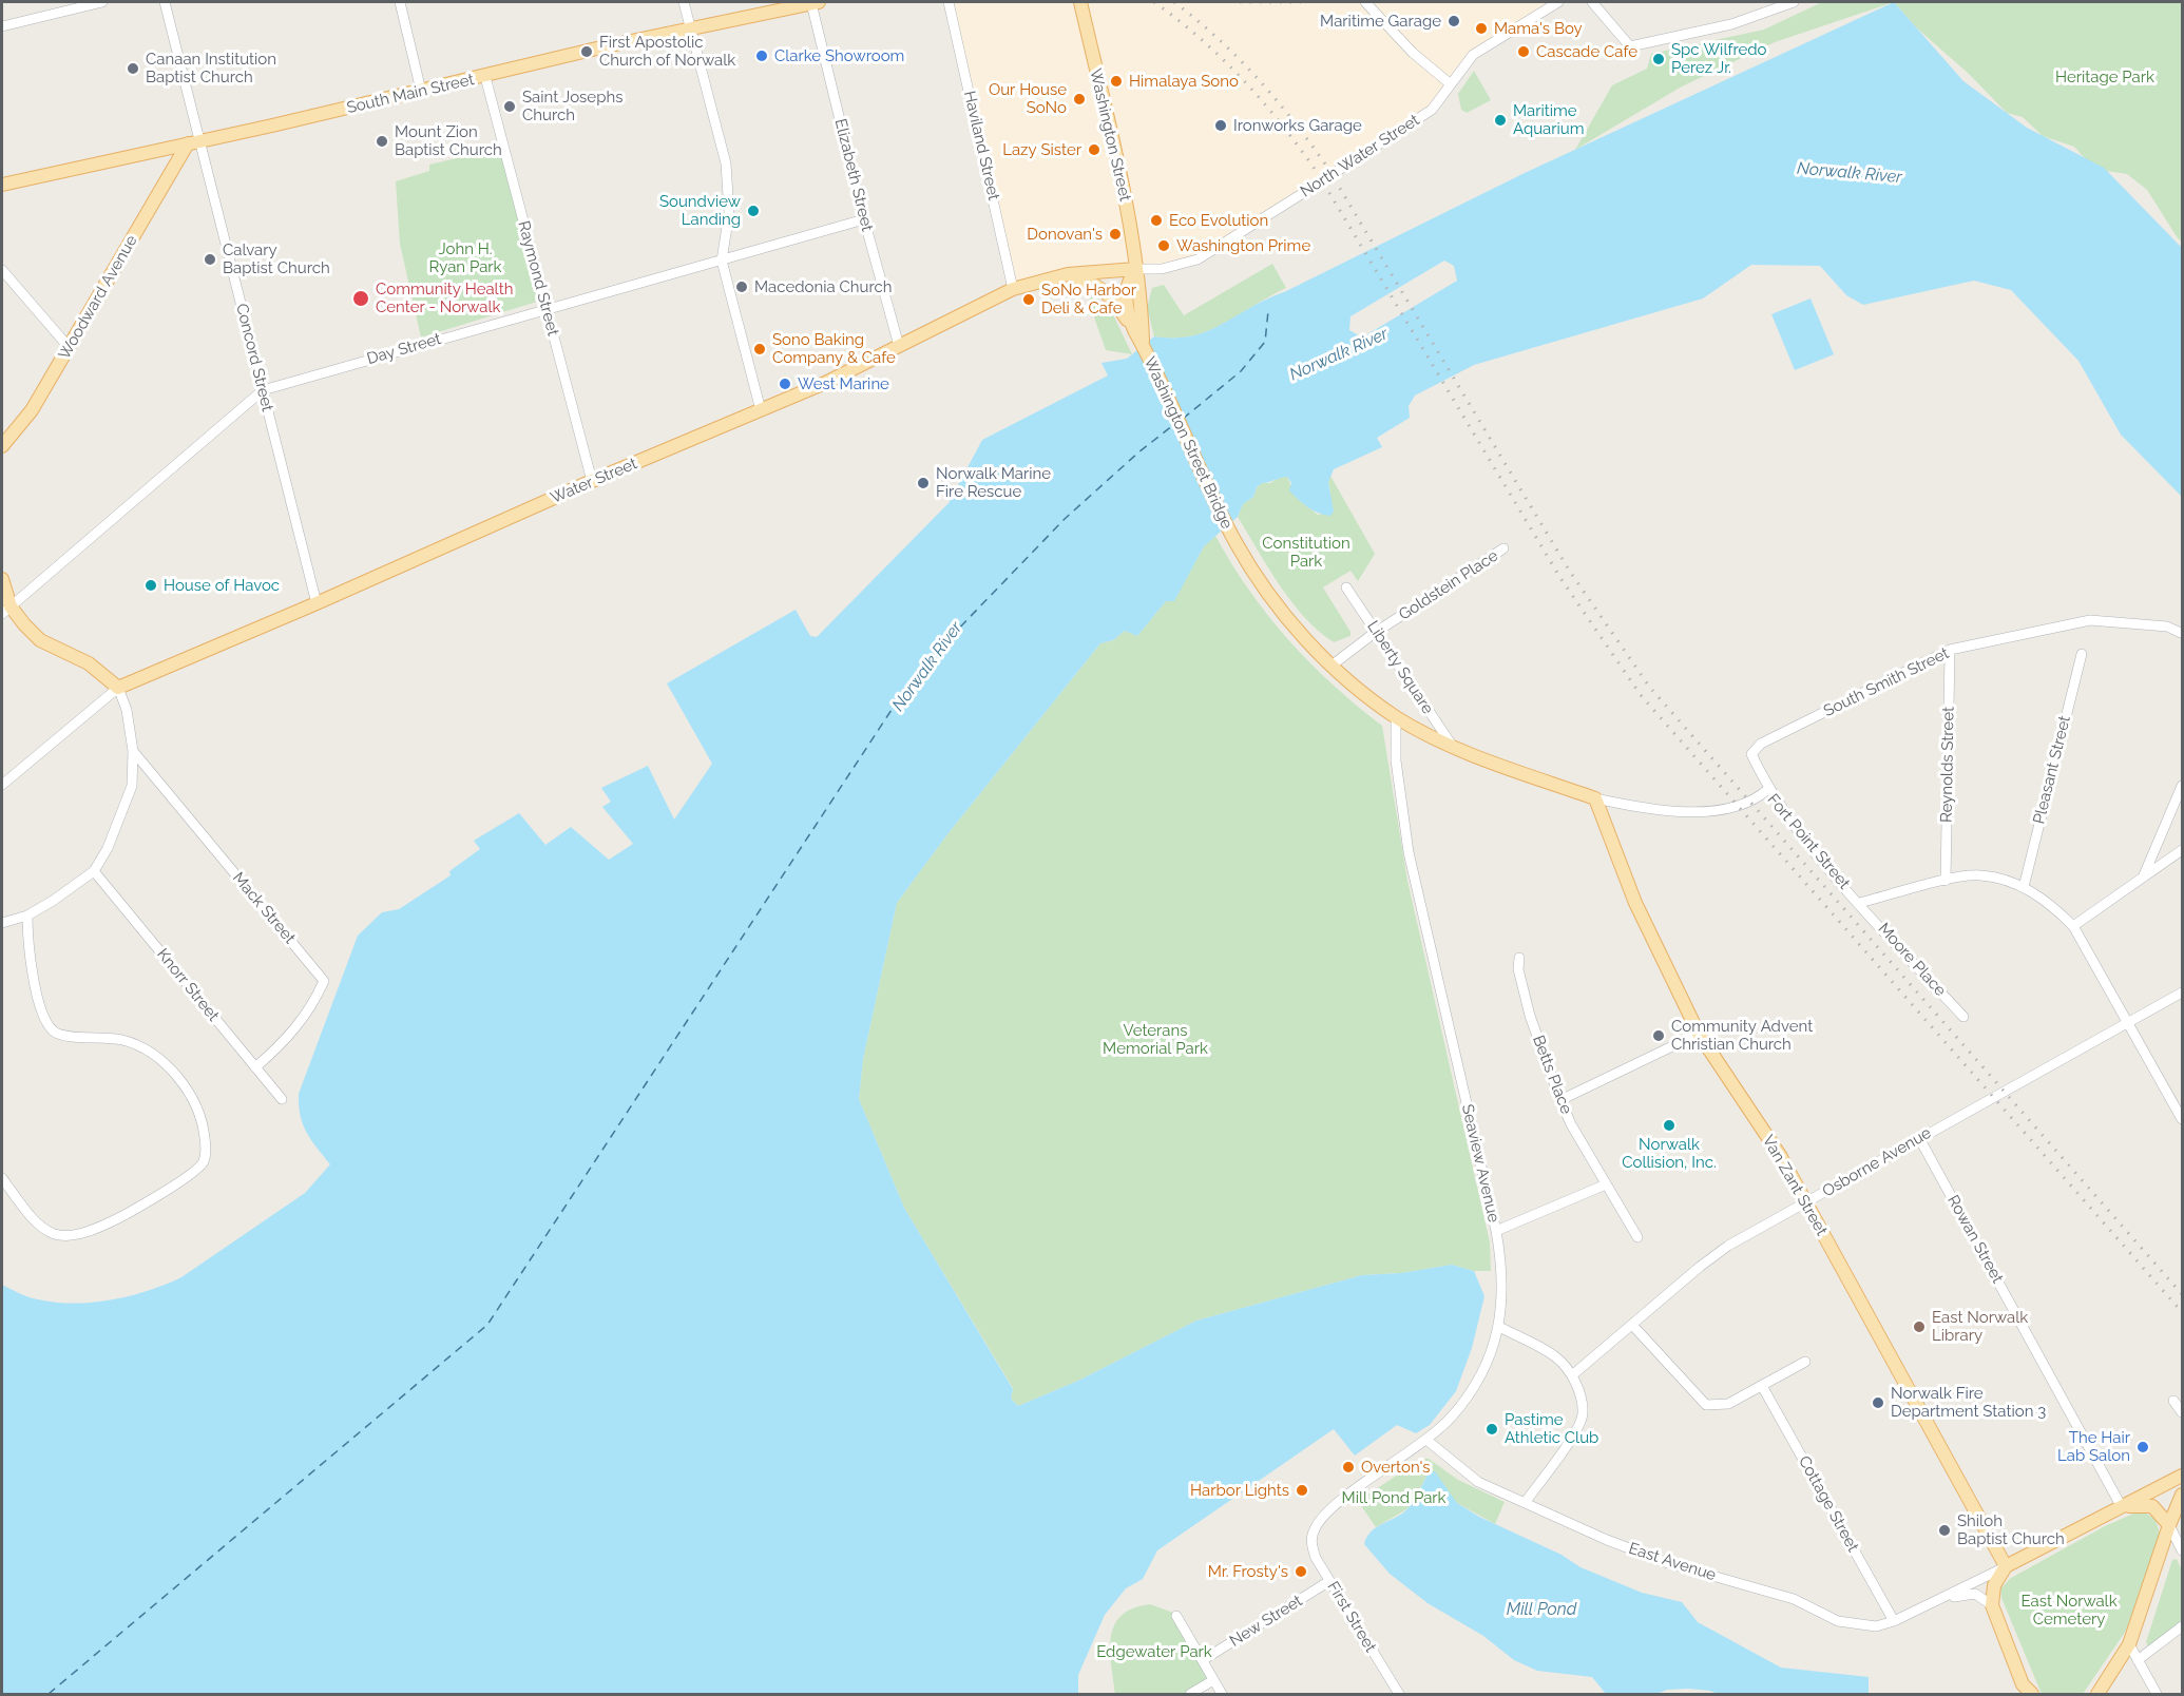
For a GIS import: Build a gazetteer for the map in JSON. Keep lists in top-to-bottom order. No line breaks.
{"streets":{"main road":["South Main Street","Washington Street","Woodward Avenue","Washington Street Bridge","Water Street","Liberty Square","Fort Point Street","Van Zant Street","East Avenue"],"street":["Haviland Street","North Water Street","Elizabeth Street","Raymond Street","Day Street","Concord Street","Goldstein Place","South Smith Street","Reynolds Street","Pleasant Street","Mack Street","Moore Place","Knorr Street","Betts Place","Osborne Avenue","Seaview Avenue","Rowan Street","Cottage Street","First Street","New Street"]},"crossings":[["South Main Street","Elizabeth Street"],["South Main Street","Raymond Street"],["South Main Street","Woodward Avenue"],["South Main Street","Concord Street"],["Washington Street","North Water Street"],["Washington Street","Washington Street Bridge"],["Washington Street","Water Street"],["Haviland Street","Water Street"],["North Water Street","Water Street"],["Elizabeth Street","Day Street"],["Elizabeth Street","Water Street"],["Raymond Street","Day Street"],["Raymond Street","Water Street"],["Woodward Avenue","Concord Street"],["Day Street","Concord Street"],["Concord Street","Water Street"],["Washington Street Bridge","Liberty Square"],["Goldstein Place","Liberty Square"],["Liberty Square","Fort Point Street"],["Liberty Square","Seaview Avenue"],["South Smith Street","Reynolds Street"],["South Smith Street","Fort Point Street"],["Reynolds Street","Fort Point Street"],["Pleasant Street","Fort Point Street"],["Fort Point Street","Moore Place"],["Fort Point Street","Osborne Avenue"],["Fort Point Street","Seaview Avenue"],["Fort Point Street","Van Zant Street"],["Mack Street","Knorr Street"],["Osborne Avenue","Van Zant Street"],["Osborne Avenue","Rowan Street"],["Seaview Avenue","East Avenue"],["Seaview Avenue","First Street"],["Van Zant Street","East Avenue"],["Rowan Street","East Avenue"],["Cottage Street","East Avenue"],["First Street","New Street"]],"water":["Norwalk River","Mill Pond"],"parks":["Heritage Park","John H. Ryan Park","Constitution Park","Veterans Memorial Park","Mill Pond Park","East Norwalk Cemetery","Edgewater Park"],"places":["Maritime Garage","Mama's Boy","First Apostolic Church of Norwalk","Cascade Cafe","Clarke Showroom","Spc Wilfredo Perez Jr.","Canaan Institution Baptist Church","Himalaya Sono","Our House SoNo","Saint Josephs Church","Maritime Aquarium","Ironworks Garage","Mount Zion Baptist Church","Lazy Sister","Soundview Landing","Eco Evolution","Donovan's","Washington Prime","Calvary Baptist Church","Macedonia Church","Community Health Center - Norwalk","SoNo Harbor Deli & Cafe","Sono Baking Company & Cafe","West Marine","Norwalk Marine Fire Rescue","House of Havoc","Community Advent Christian Church","Norwalk Collision, Inc.","East Norwalk Library","Norwalk Fire Department Station 3","Pastime Athletic Club","The Hair Lab Salon","Overton's","Harbor Lights","Shiloh Baptist Church","Mr. Frosty's"]}
